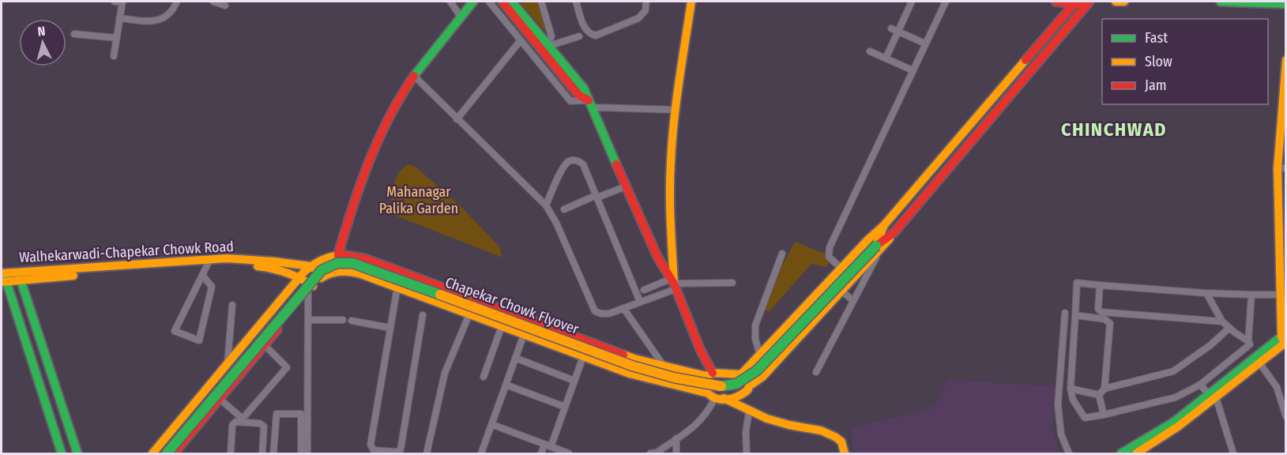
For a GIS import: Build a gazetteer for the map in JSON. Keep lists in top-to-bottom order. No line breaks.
{"streets":{"main road":["Walhekarwadi-Chapekar Chowk Road","Chapekar Chowk Flyover"]},"districts":["CHINCHWAD"],"parks":["Mahanagar Palika Garden"],"legend":["Fast","Slow","Jam"],"north":"top"}
